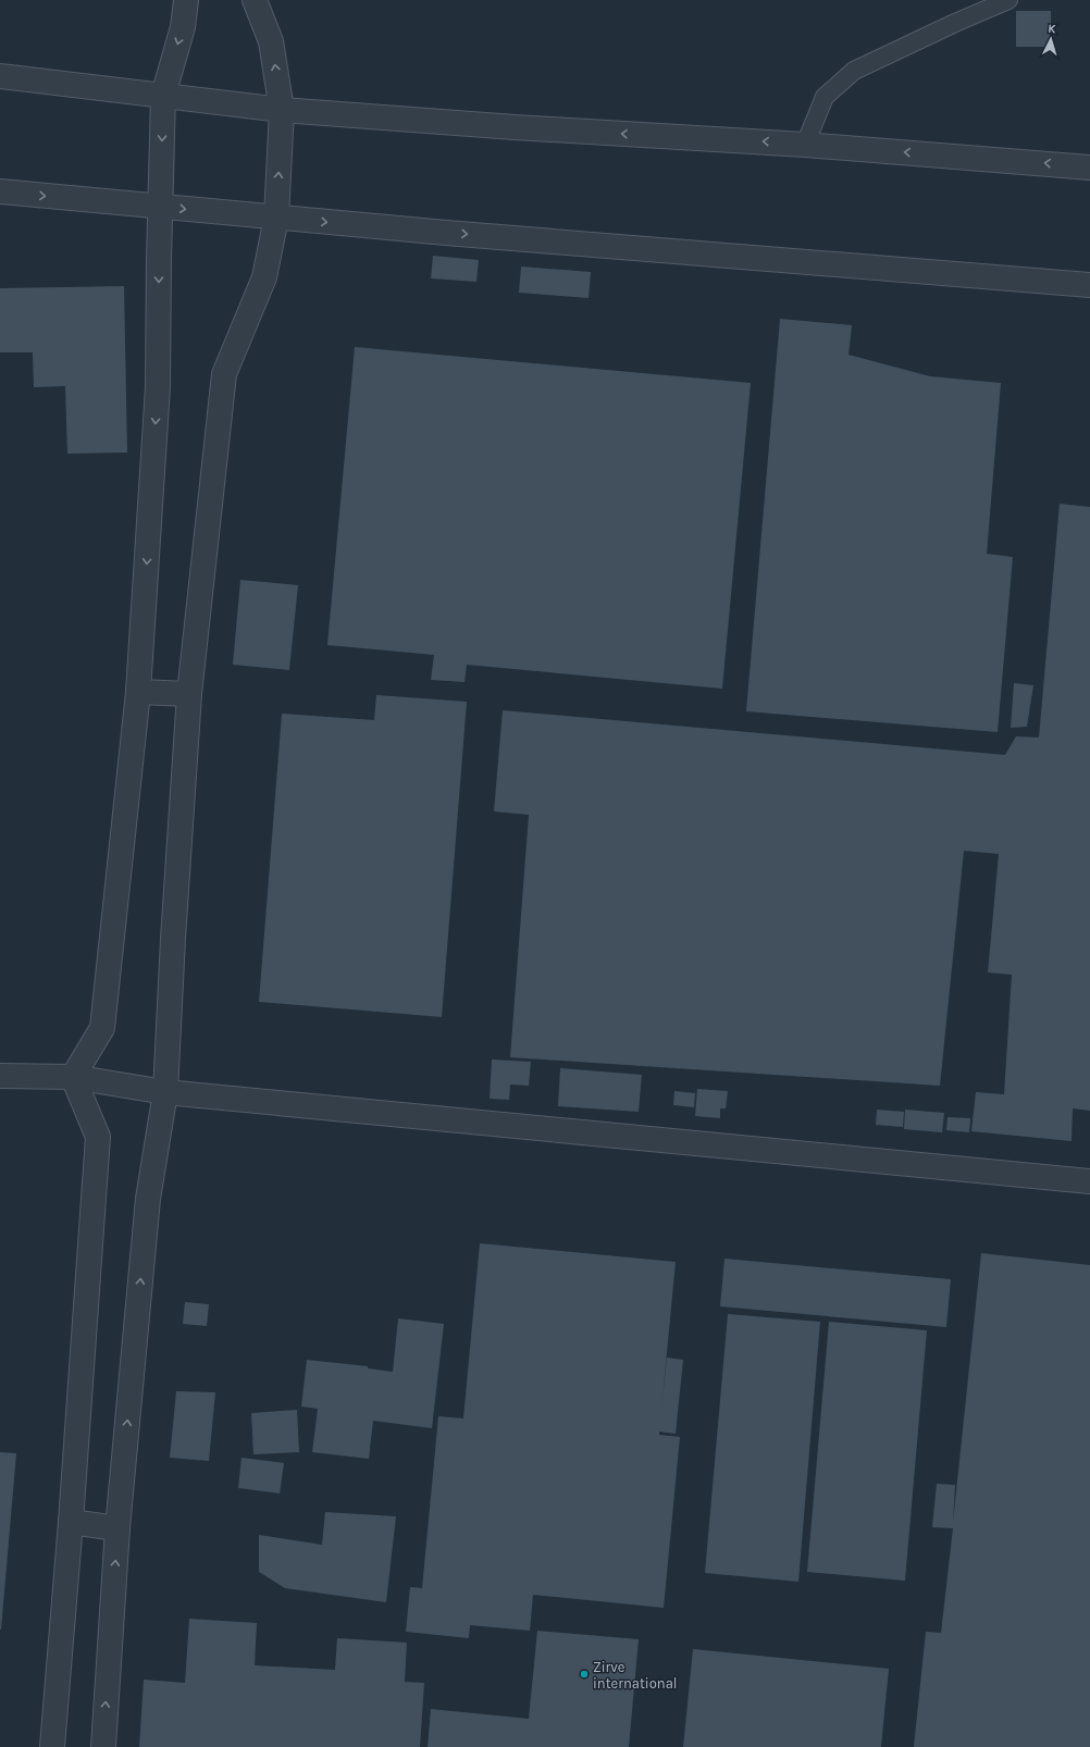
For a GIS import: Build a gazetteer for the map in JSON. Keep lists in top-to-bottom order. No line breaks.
{"places":["Zirve international"],"north":"top"}
